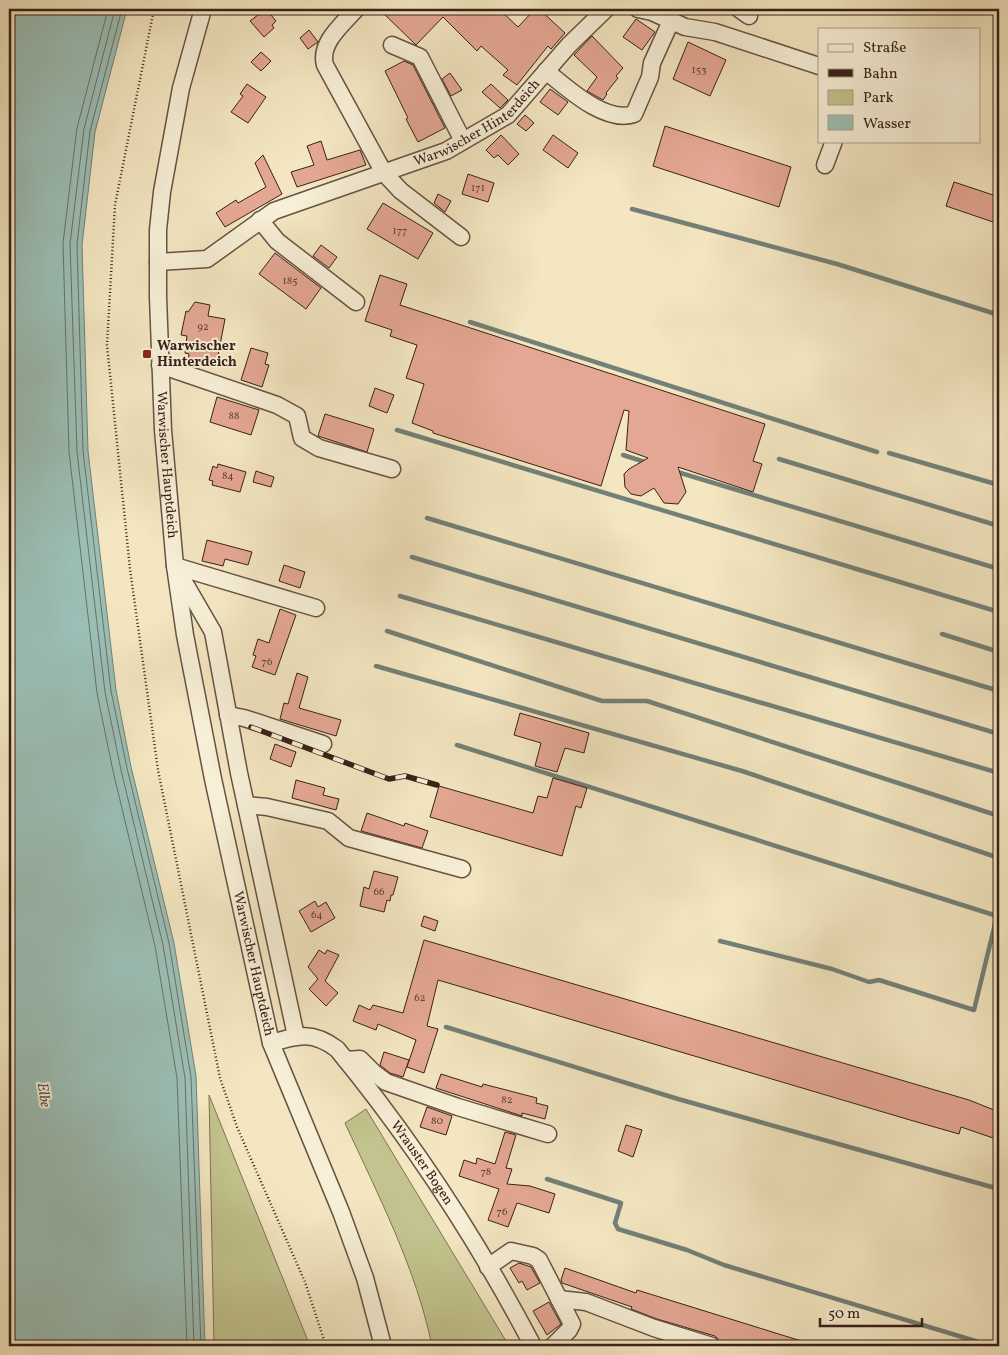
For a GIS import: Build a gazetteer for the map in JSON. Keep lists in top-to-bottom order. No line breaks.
{"streets":{"street":["Warwischer Hinterdeich","Warwischer Hauptdeich","Wrauster Bogen"]},"crossings":[["Warwischer Hinterdeich","Warwischer Hauptdeich"],["Warwischer Hauptdeich","Wrauster Bogen"]],"water":["Elbe"],"places":{"transit":["Warwischer Hinterdeich"]},"house_numbers":["153","171","177","185","92","88","84","76","66","64","62","82","80","78","76"],"legend":["Straße","Bahn","Park","Wasser"],"scale_bar":"50 m"}
